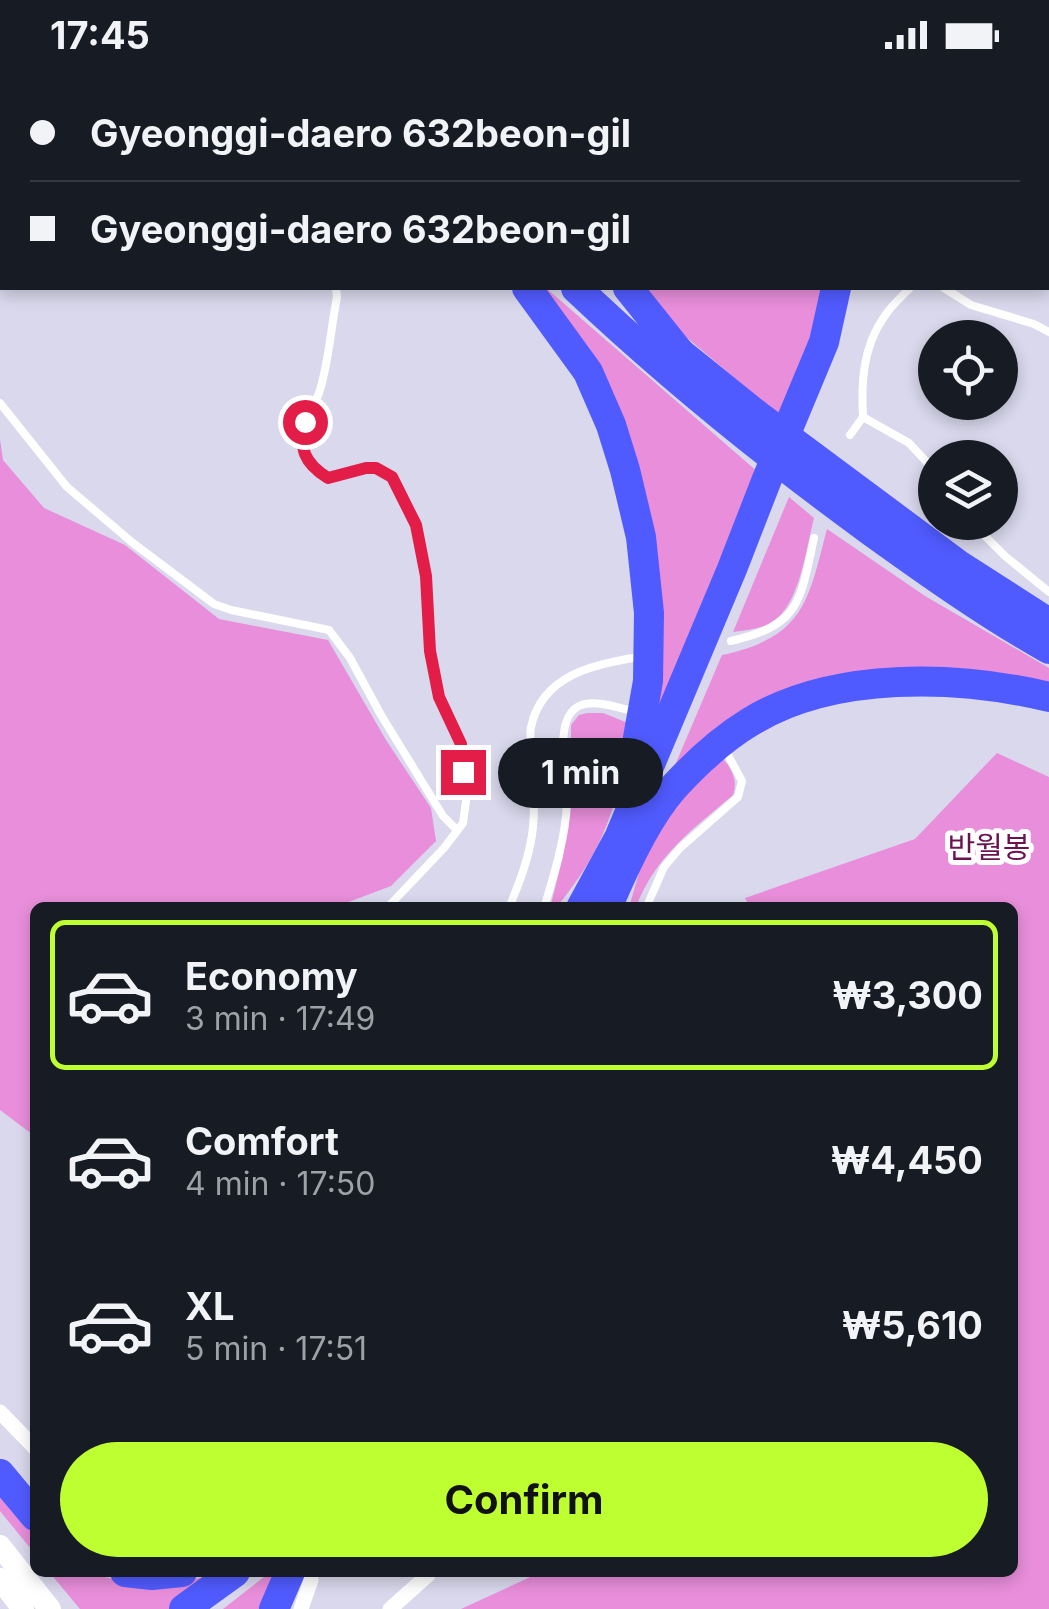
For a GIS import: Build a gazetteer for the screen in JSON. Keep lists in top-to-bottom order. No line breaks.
{"parks":["반월봉"],"page":{"status":"17:45","banner":["Gyeonggi-daero 632beon-gil","Gyeonggi-daero 632beon-gil"],"bubble":"1 min","list":[{"name":"Economy","note":"3 min · 17:49","value":"₩3,300"},{"name":"Comfort","note":"4 min · 17:50","value":"₩4,450"},{"name":"XL","note":"5 min · 17:51","value":"₩5,610"}],"buttons":"Confirm"}}
